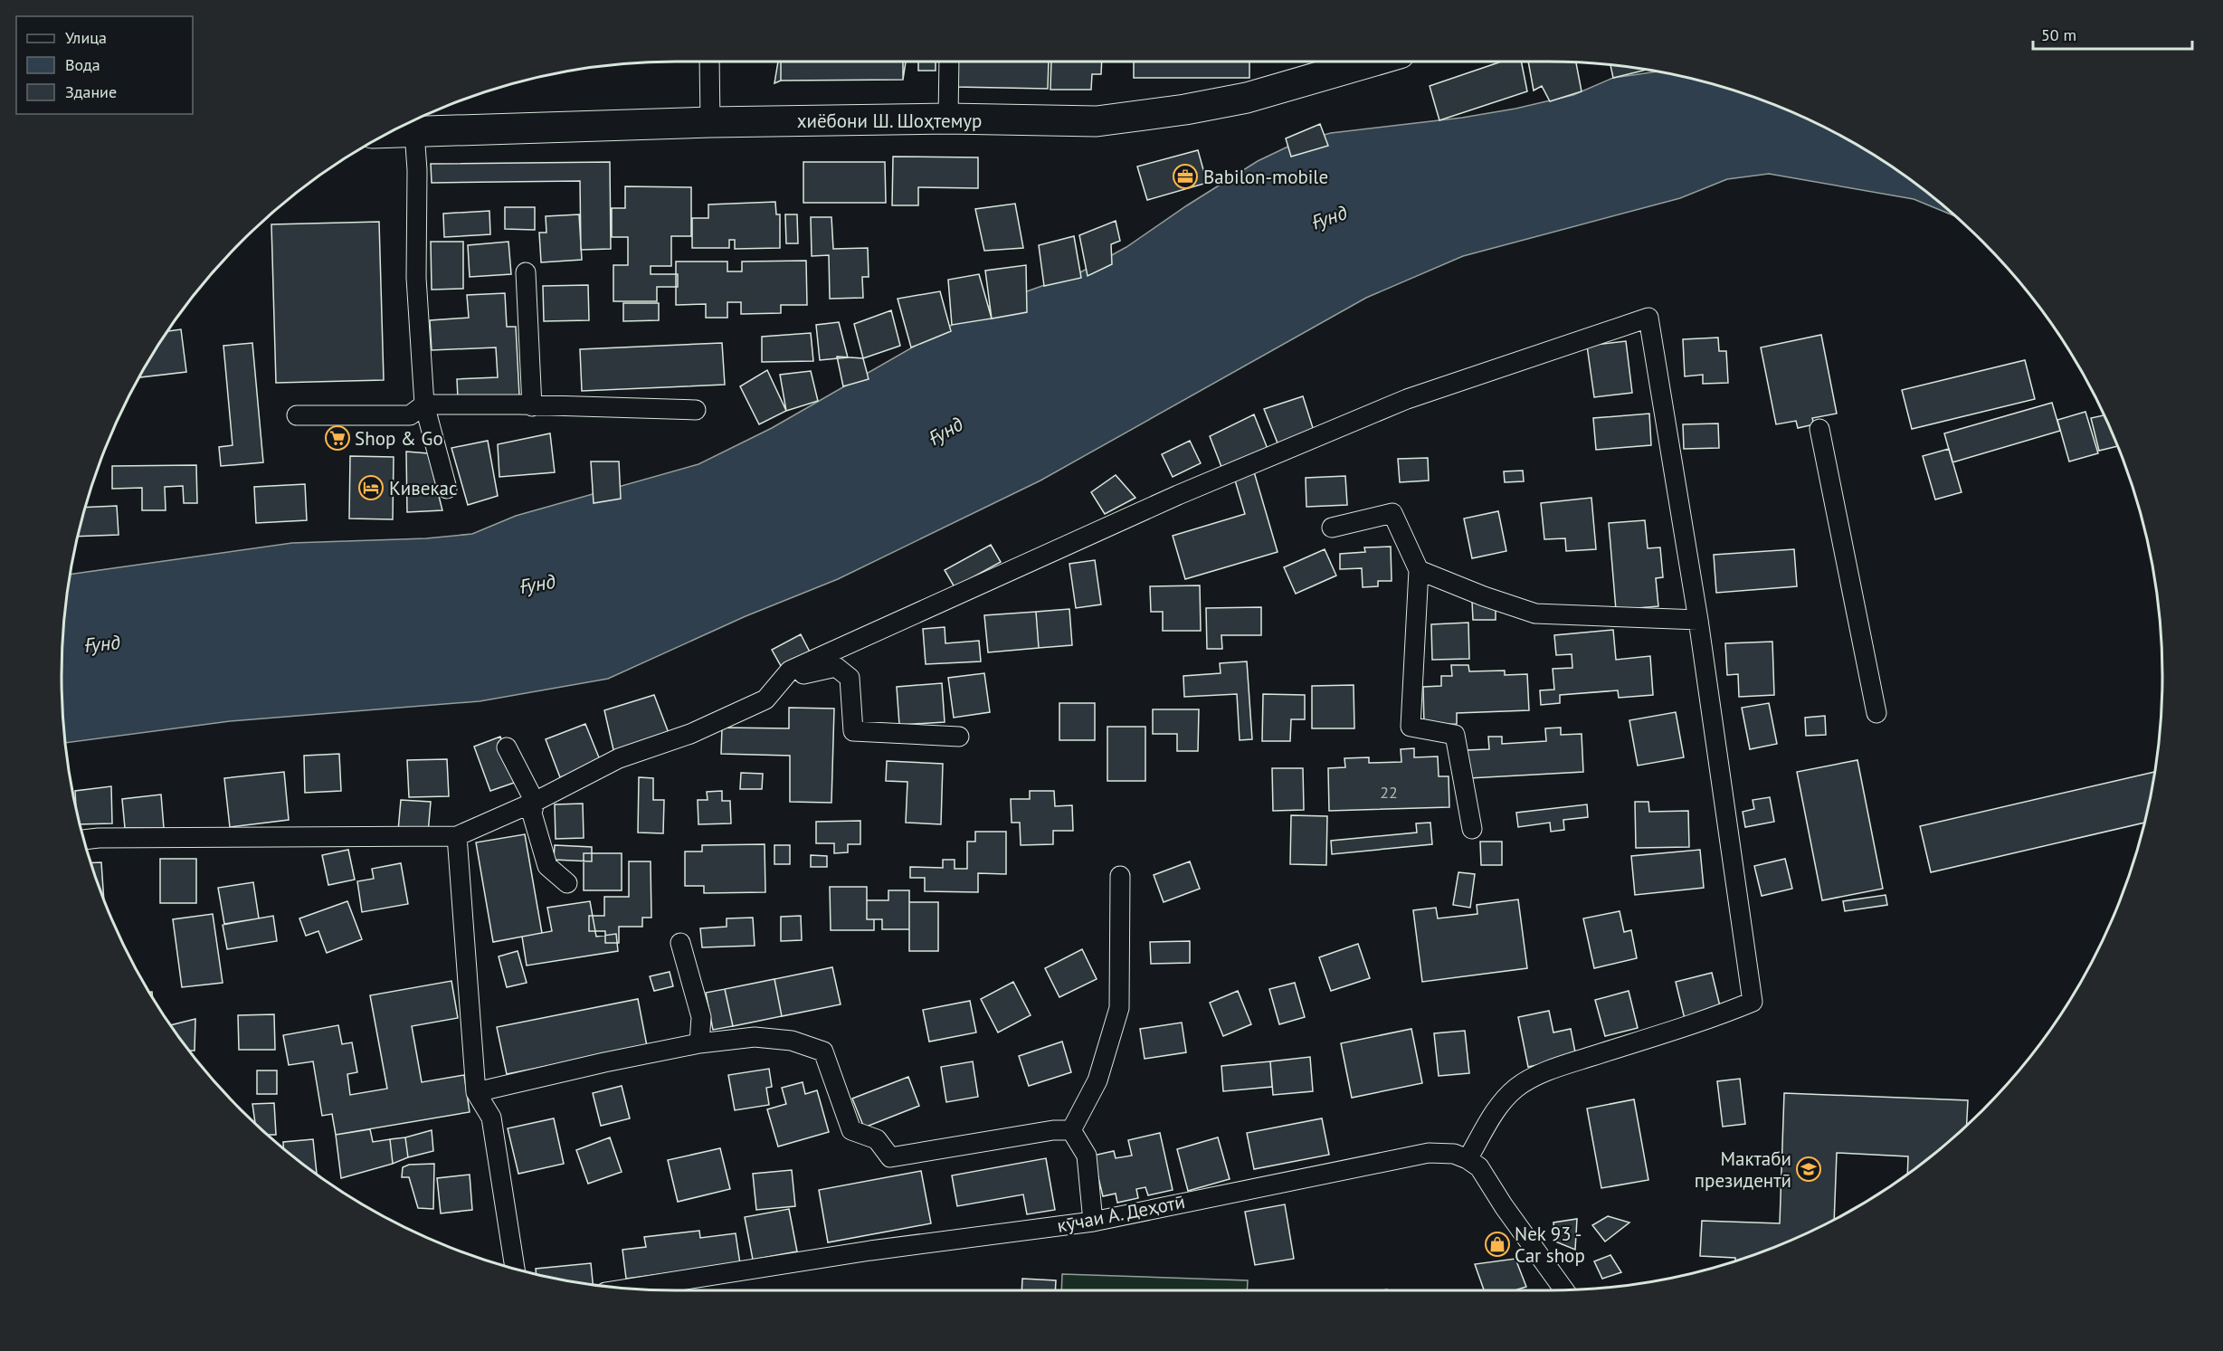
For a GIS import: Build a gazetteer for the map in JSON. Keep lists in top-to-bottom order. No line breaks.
{"streets":{"main road":["хиёбони Ш. Шоҳтемур"],"street":["кӯчаи А. Деҳотӣ"]},"water":["Ғунд"],"places":{"office":["Babilon-mobile"],"supermarket":["Shop & Go"],"hotel":["Кивекас"],"school or university":["Мактаби президентӣ"],"shop":["Nek 93 - Car shop"]},"house_numbers":["22"],"legend":["Улица","Вода","Здание"],"scale_bar":"50 m"}
